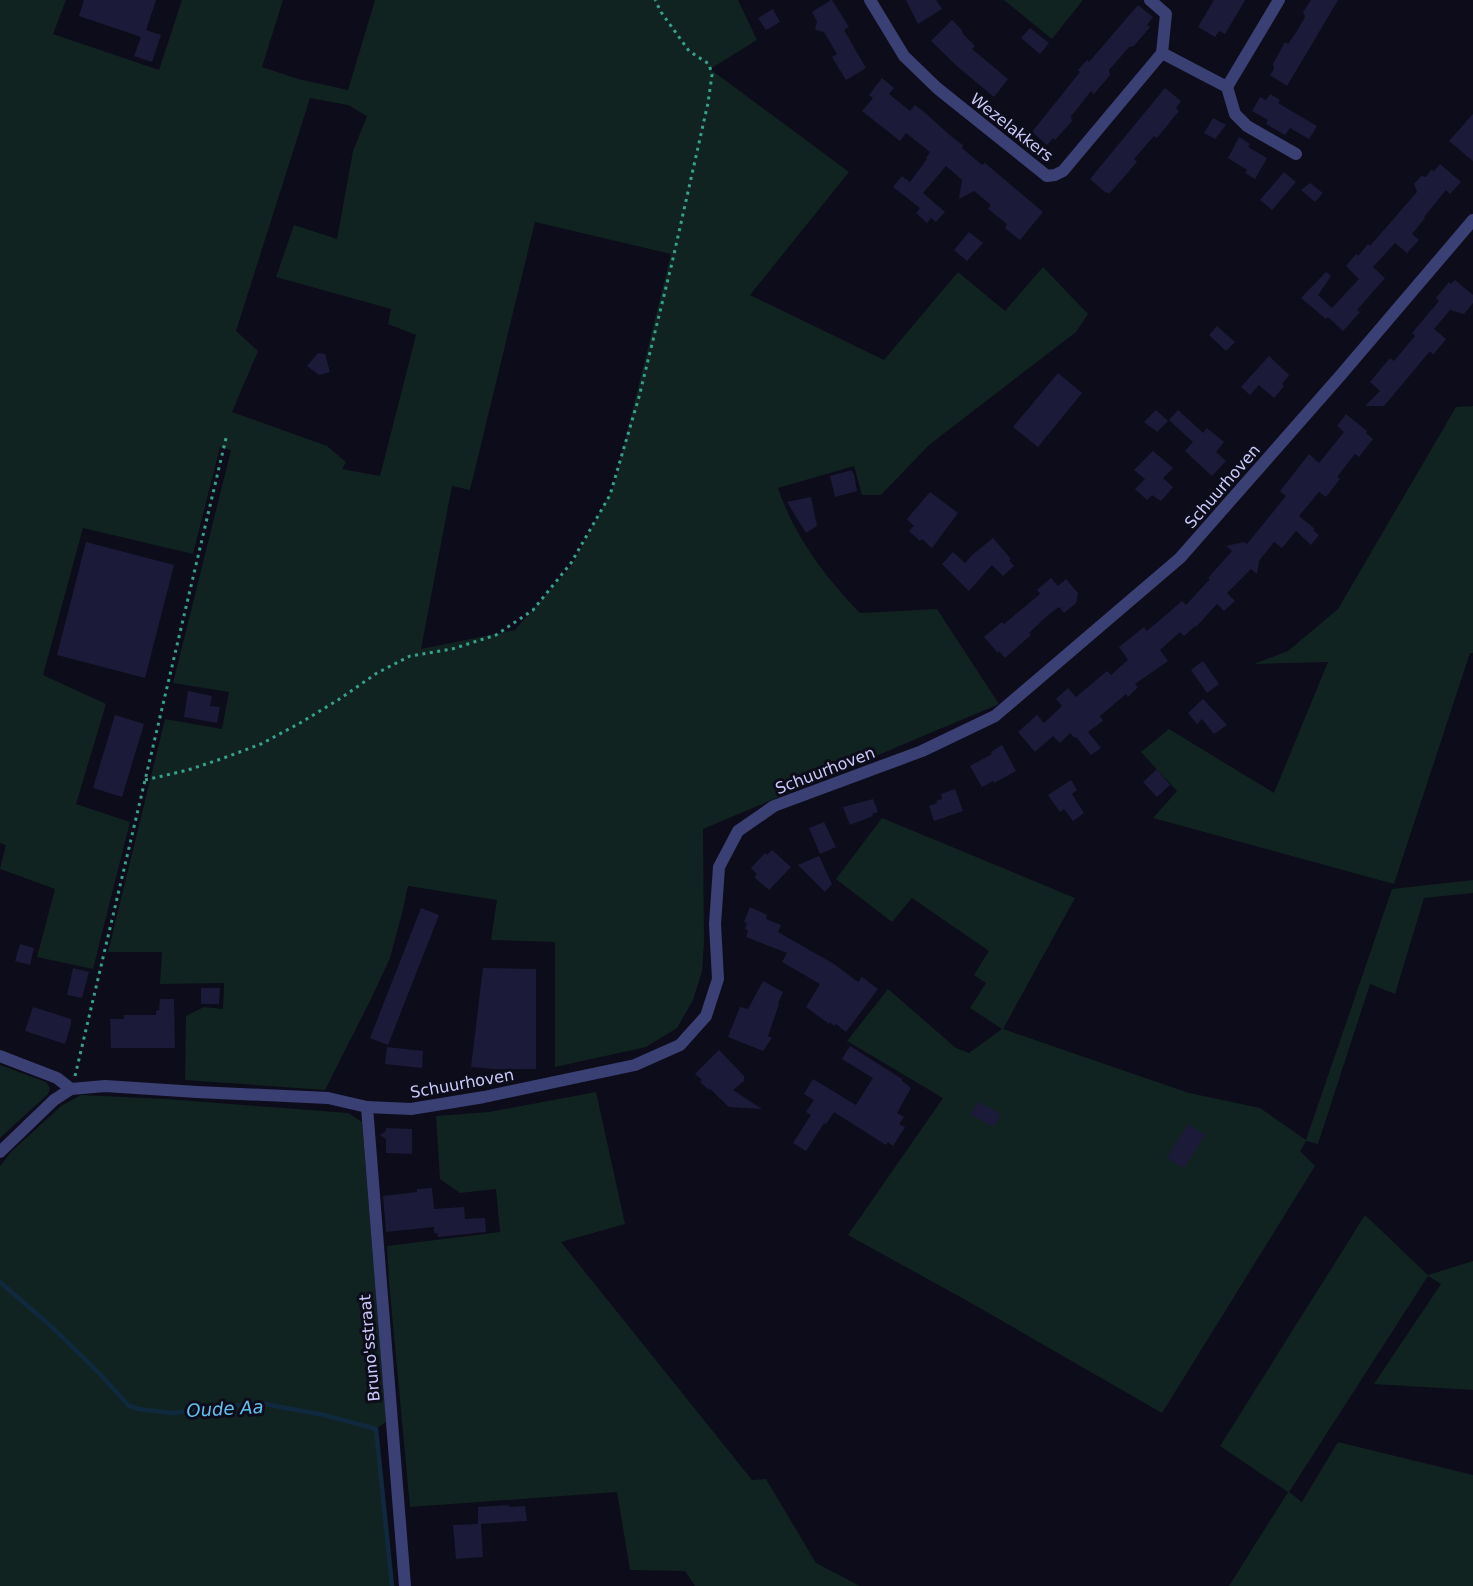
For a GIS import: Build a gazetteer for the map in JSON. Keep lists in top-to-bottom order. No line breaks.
{"streets":{"street":["Wezelakkers","Schuurhoven","Bruno'sstraat"]},"crossings":[["Schuurhoven","Bruno'sstraat"]],"water":["Oude Aa"]}
